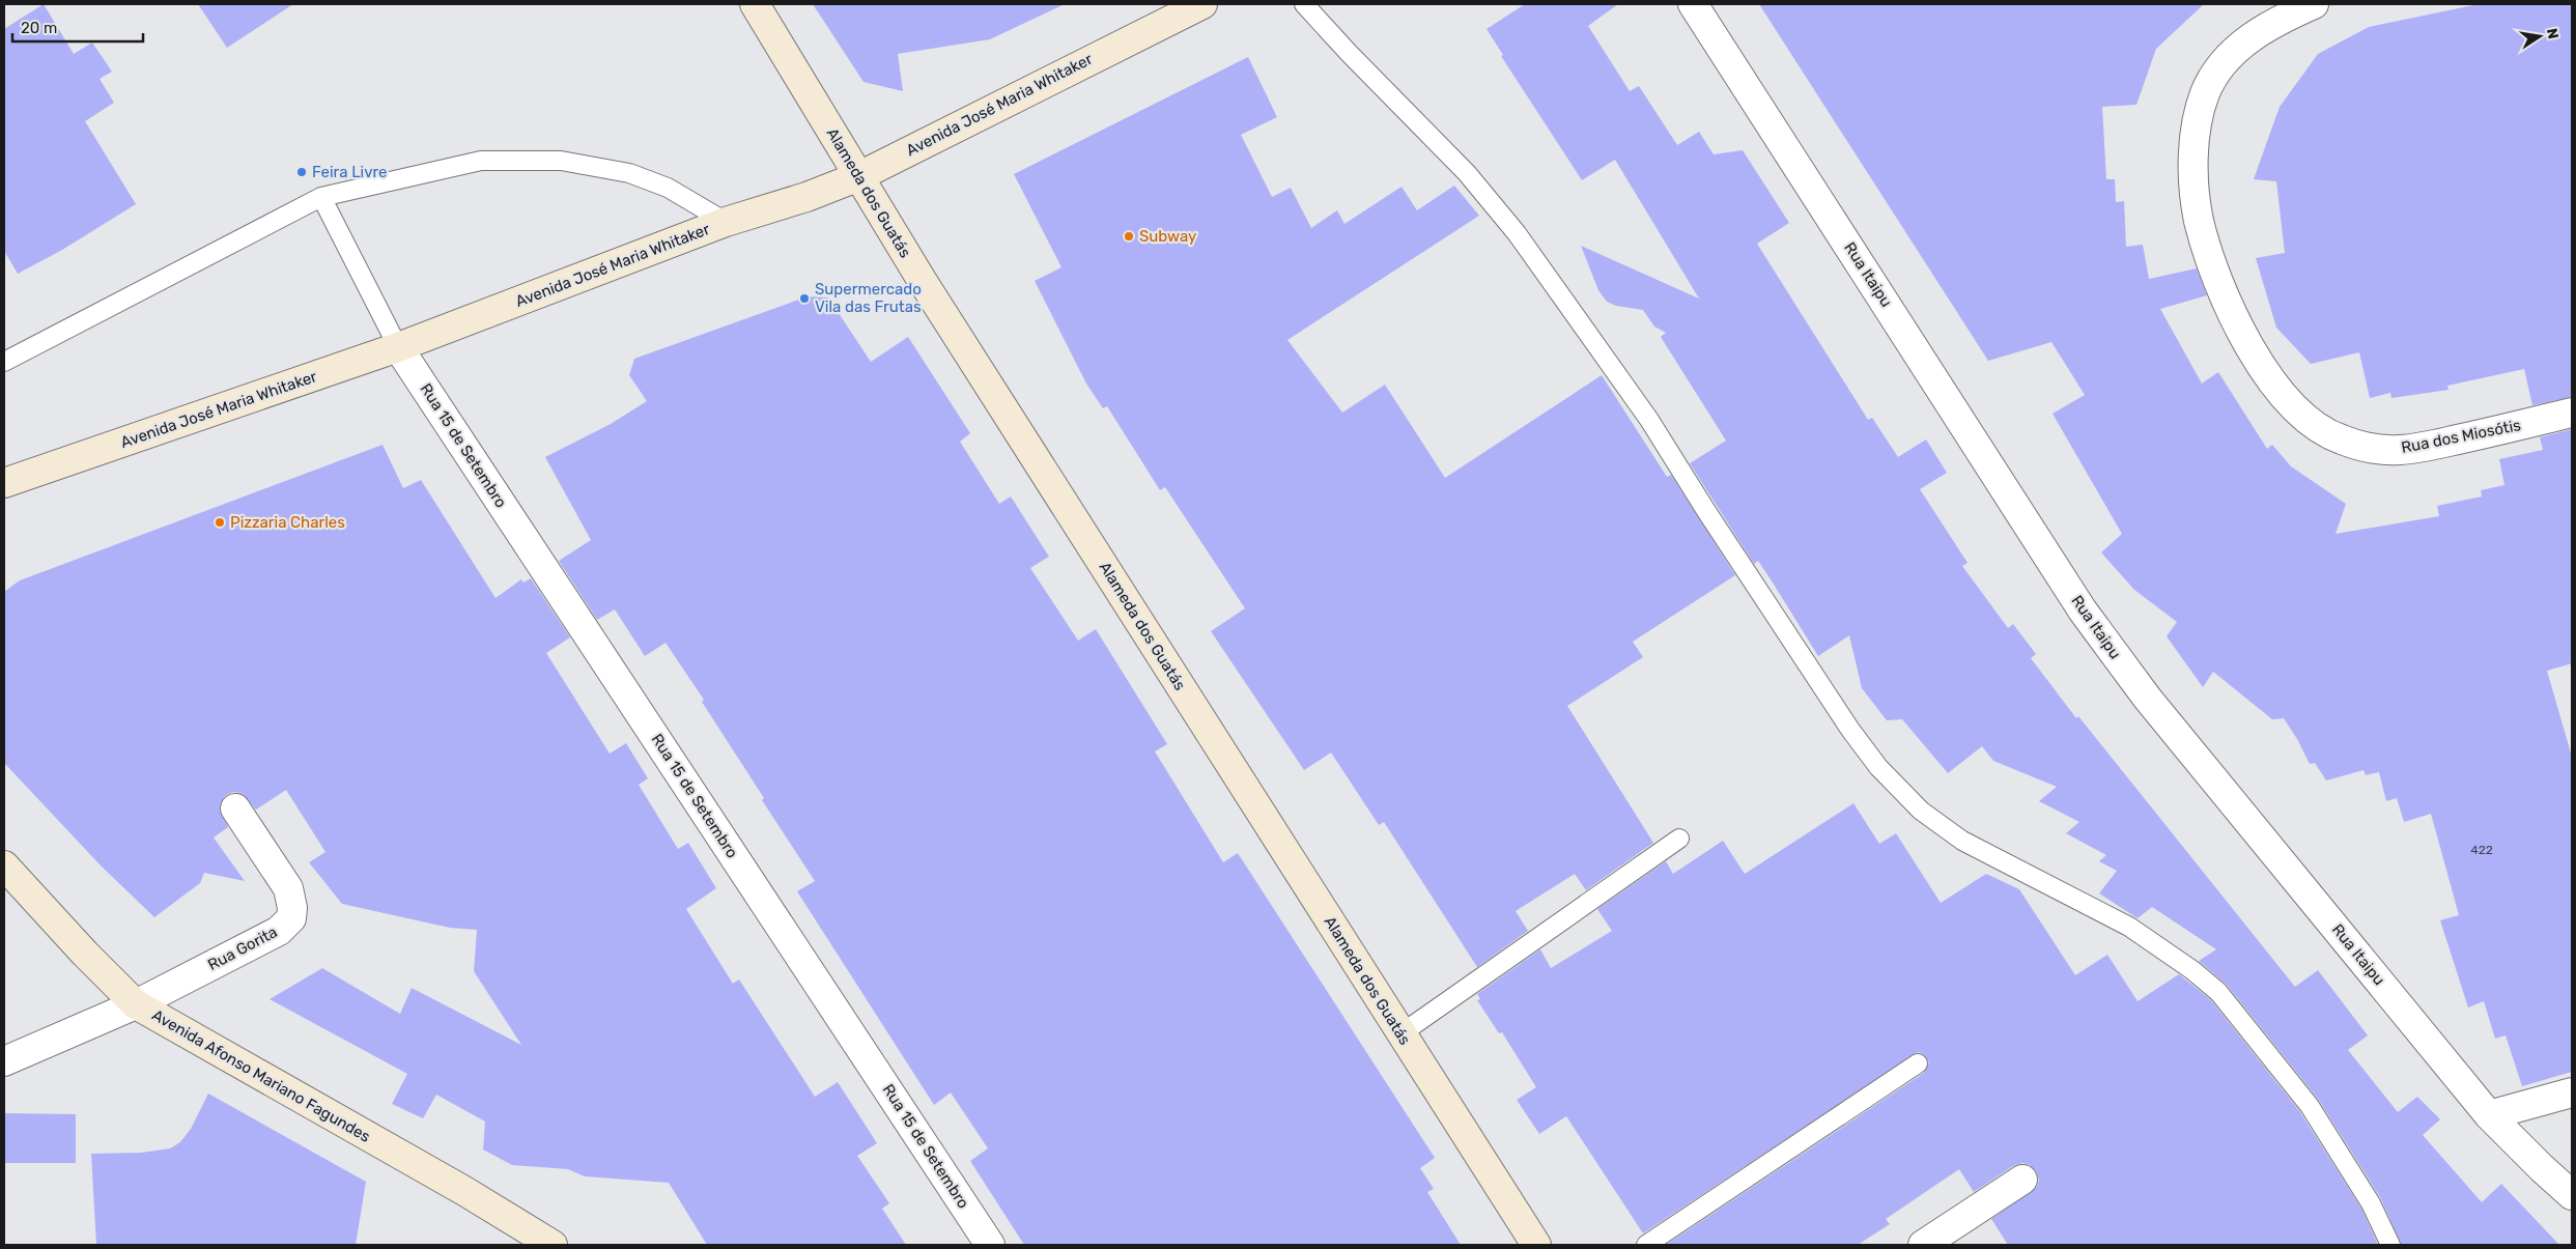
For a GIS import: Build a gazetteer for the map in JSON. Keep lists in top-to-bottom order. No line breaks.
{"streets":{"street":["Avenida José Maria Whitaker","Alameda dos Guatás","Rua Itaipu","Rua dos Miosótis","Rua 15 de Setembro","Rua Gorita","Avenida Afonso Mariano Fagundes"]},"crossings":[["Avenida José Maria Whitaker","Alameda dos Guatás"],["Avenida José Maria Whitaker","Rua 15 de Setembro"],["Rua Gorita","Avenida Afonso Mariano Fagundes"]],"places":["Feira Livre","Subway","Supermercado Vila das Frutas","Pizzaria Charles"],"house_numbers":["422"],"scale_bar":"20 m","north":"right"}
